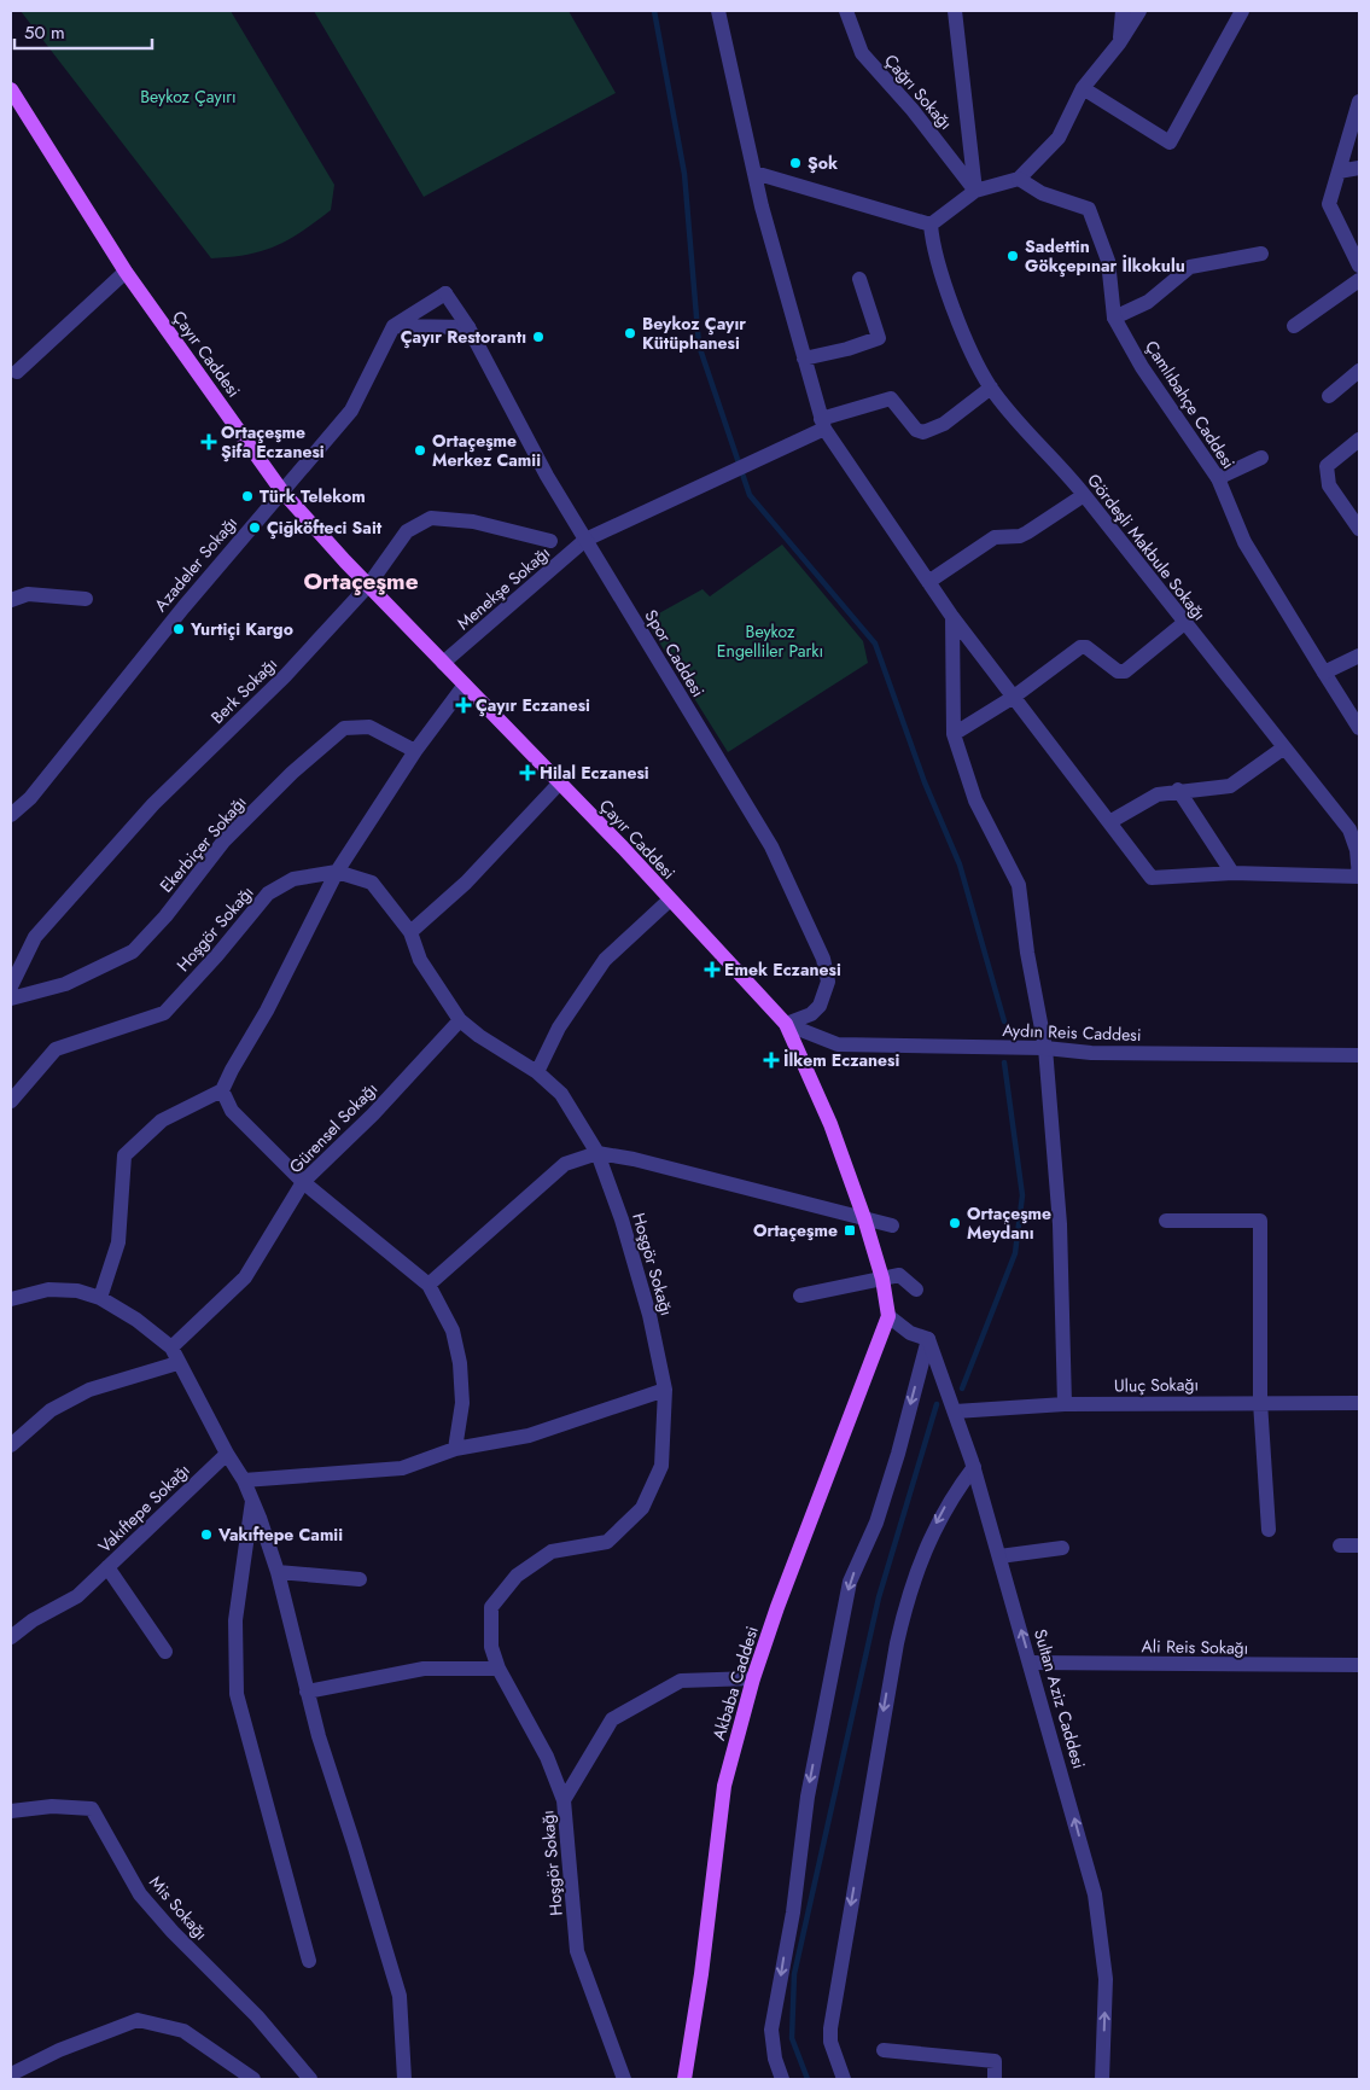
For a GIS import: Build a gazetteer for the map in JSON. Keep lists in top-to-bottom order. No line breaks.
{"streets":{"main road":["Çayır Caddesi","Akbaba Caddesi"],"street":["Çağrı Sokağı","Çamlıbahçe Caddesi","Gördeşli Makbule Sokağı","Azadeler Sokağı","Menekşe Sokağı","Spor Caddesi","Berk Sokağı","Ekerbiçer Sokağı","Hoşgör Sokağı","Aydın Reis Caddesi","Gürensel Sokağı","Uluç Sokağı","Vakıftepe Sokağı","Ali Reis Sokağı","Sultan Aziz Caddesi","Mis Sokağı"]},"crossings":[["Çayır Caddesi","Azadeler Sokağı"],["Çayır Caddesi","Menekşe Sokağı"],["Çayır Caddesi","Spor Caddesi"],["Çayır Caddesi","Berk Sokağı"],["Çayır Caddesi","Aydın Reis Caddesi"],["Çayır Caddesi","Akbaba Caddesi"],["Gördeşli Makbule Sokağı","Menekşe Sokağı"],["Azadeler Sokağı","Spor Caddesi"],["Menekşe Sokağı","Spor Caddesi"],["Spor Caddesi","Aydın Reis Caddesi"],["Hoşgör Sokağı","Gürensel Sokağı"],["Uluç Sokağı","Sultan Aziz Caddesi"],["Ali Reis Sokağı","Sultan Aziz Caddesi"]],"one_way":["Sultan Aziz Caddesi"],"districts":["Ortaçeşme"],"parks":["Beykoz Çayırı","Beykoz Engelliler Parkı"],"places":{"other":["Şok","Sadettin Gökçepınar İlkokulu","Beykoz Çayır Kütüphanesi","Çayır Restorantı","Ortaçeşme Merkez Camii","Türk Telekom","Çiğköfteci Sait","Yurtiçi Kargo","Ortaçeşme Meydanı","Vakıftepe Camii"],"health":["Ortaçeşme Şifa Eczanesi","Çayır Eczanesi","Hilal Eczanesi","Emek Eczanesi","İlkem Eczanesi"],"transit":["Ortaçeşme"]},"scale_bar":"50 m"}
